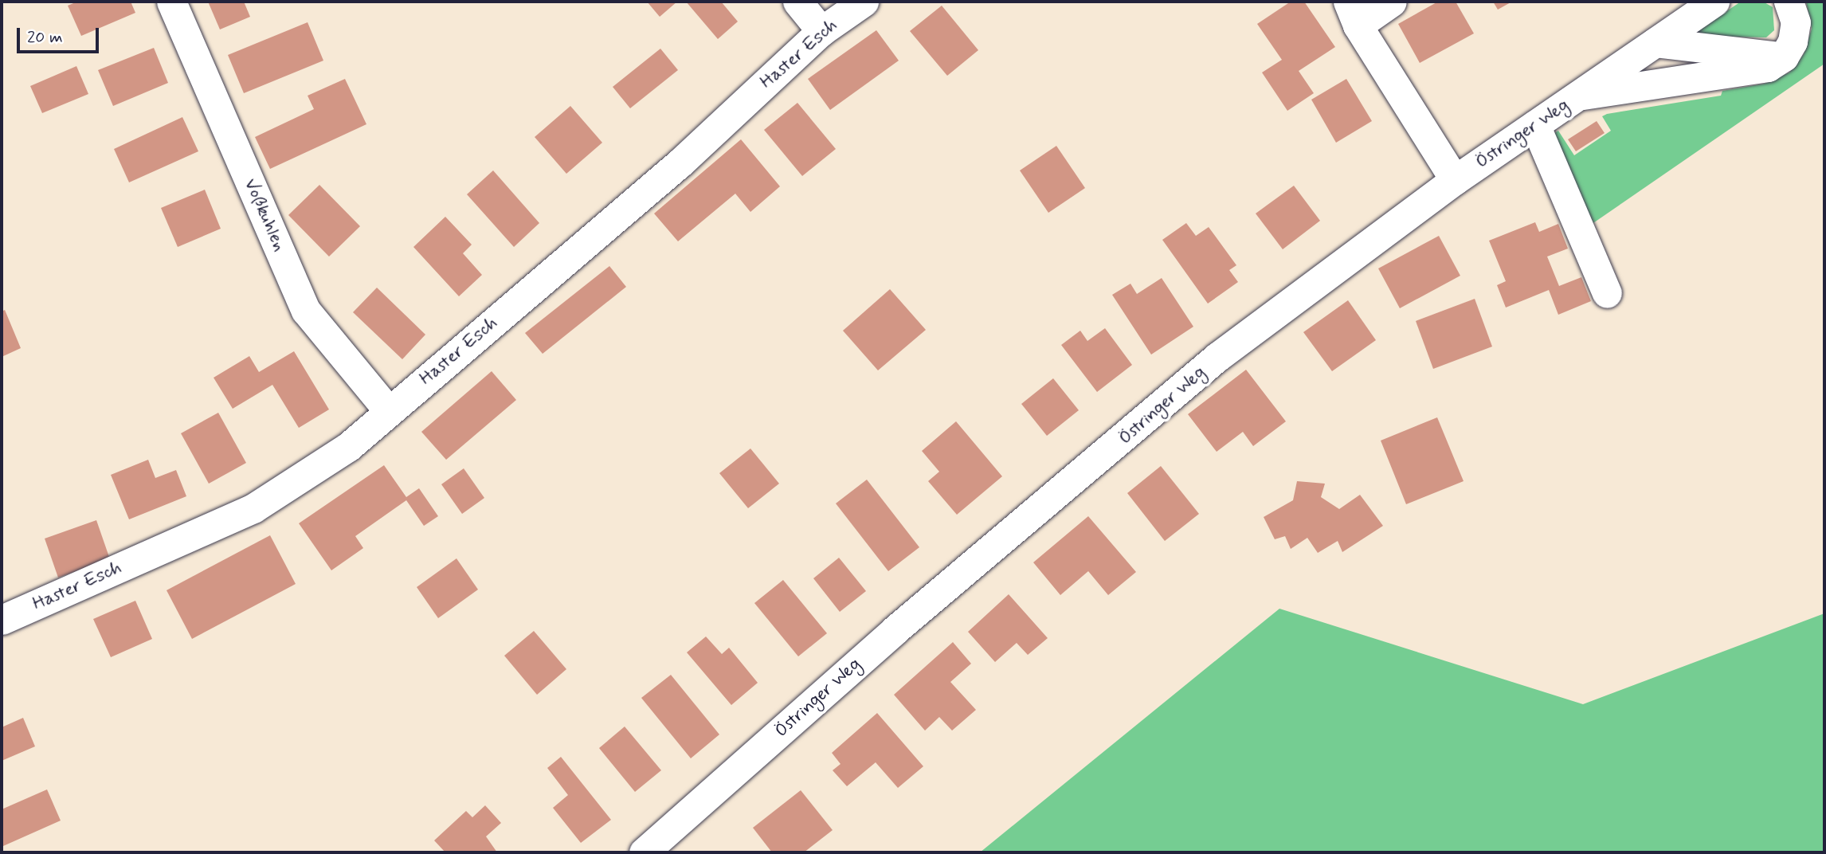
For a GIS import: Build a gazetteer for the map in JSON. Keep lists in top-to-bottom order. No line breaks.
{"streets":{"street":["Haster Esch","Östringer Weg","Voßkuhlen"]},"crossings":[["Haster Esch","Voßkuhlen"]],"scale_bar":"20 m"}
